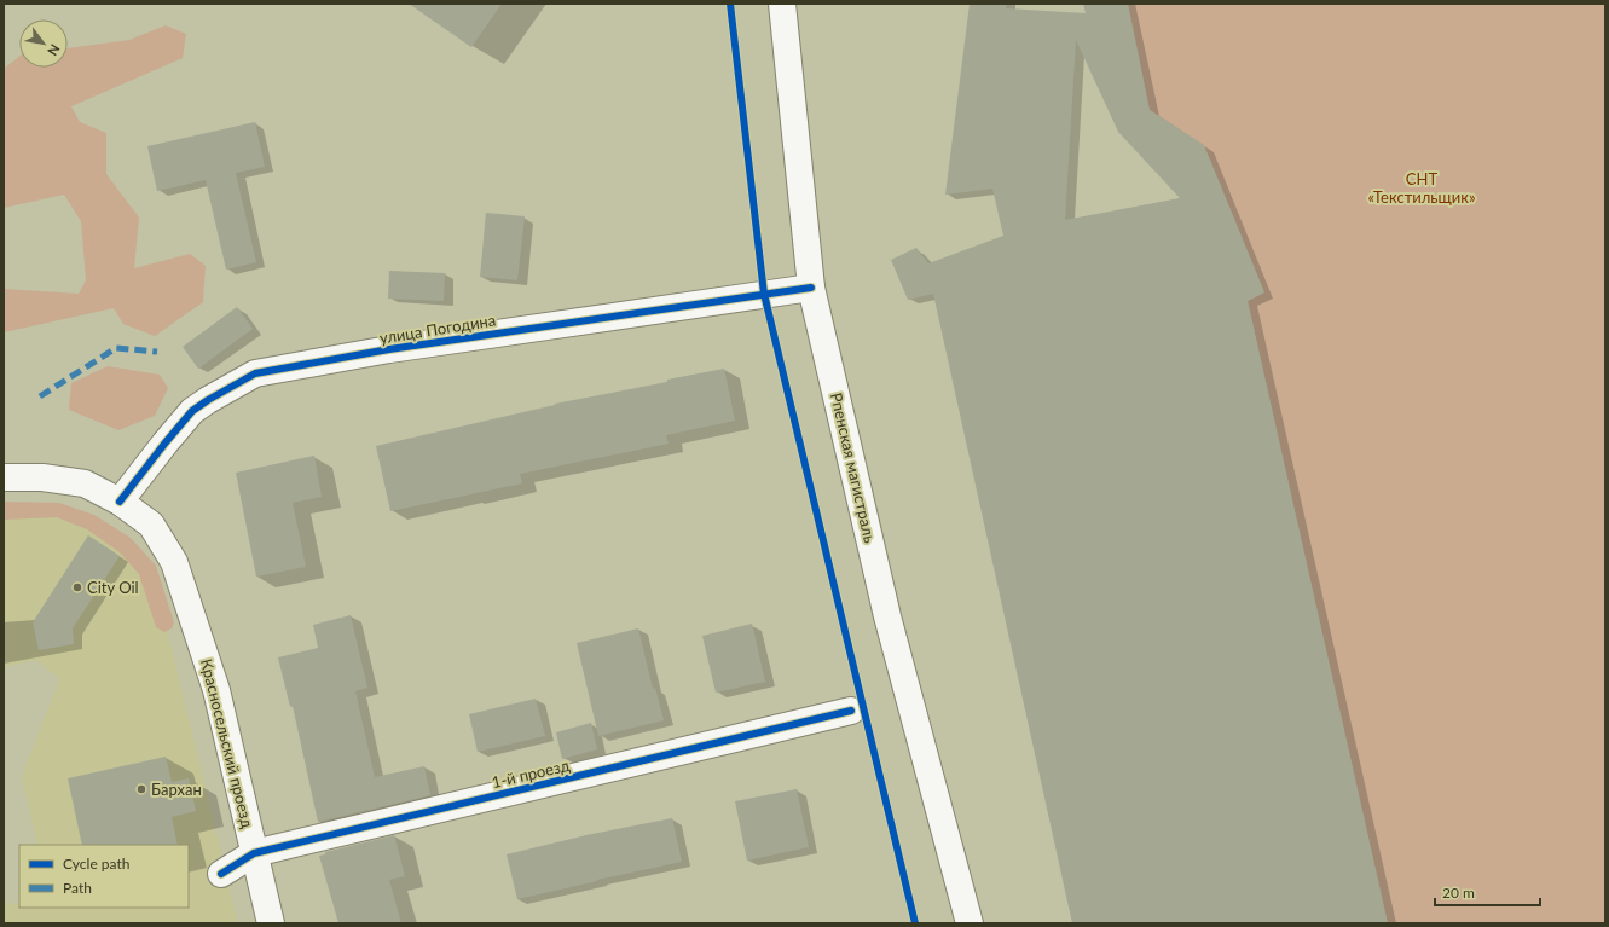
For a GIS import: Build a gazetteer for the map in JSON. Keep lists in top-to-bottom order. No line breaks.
{"streets":{"street":["улица Погодина","Рпенская магистраль","Красносельский проезд","1-й проезд"]},"crossings":[["улица Погодина","Рпенская магистраль"],["улица Погодина","Красносельский проезд"],["Красносельский проезд","1-й проезд"]],"parks":["СНТ «Текстильщик»"],"places":["City Oil","Бархан"],"legend":["Cycle path","Path"],"scale_bar":"20 m","north":"bottom right"}
